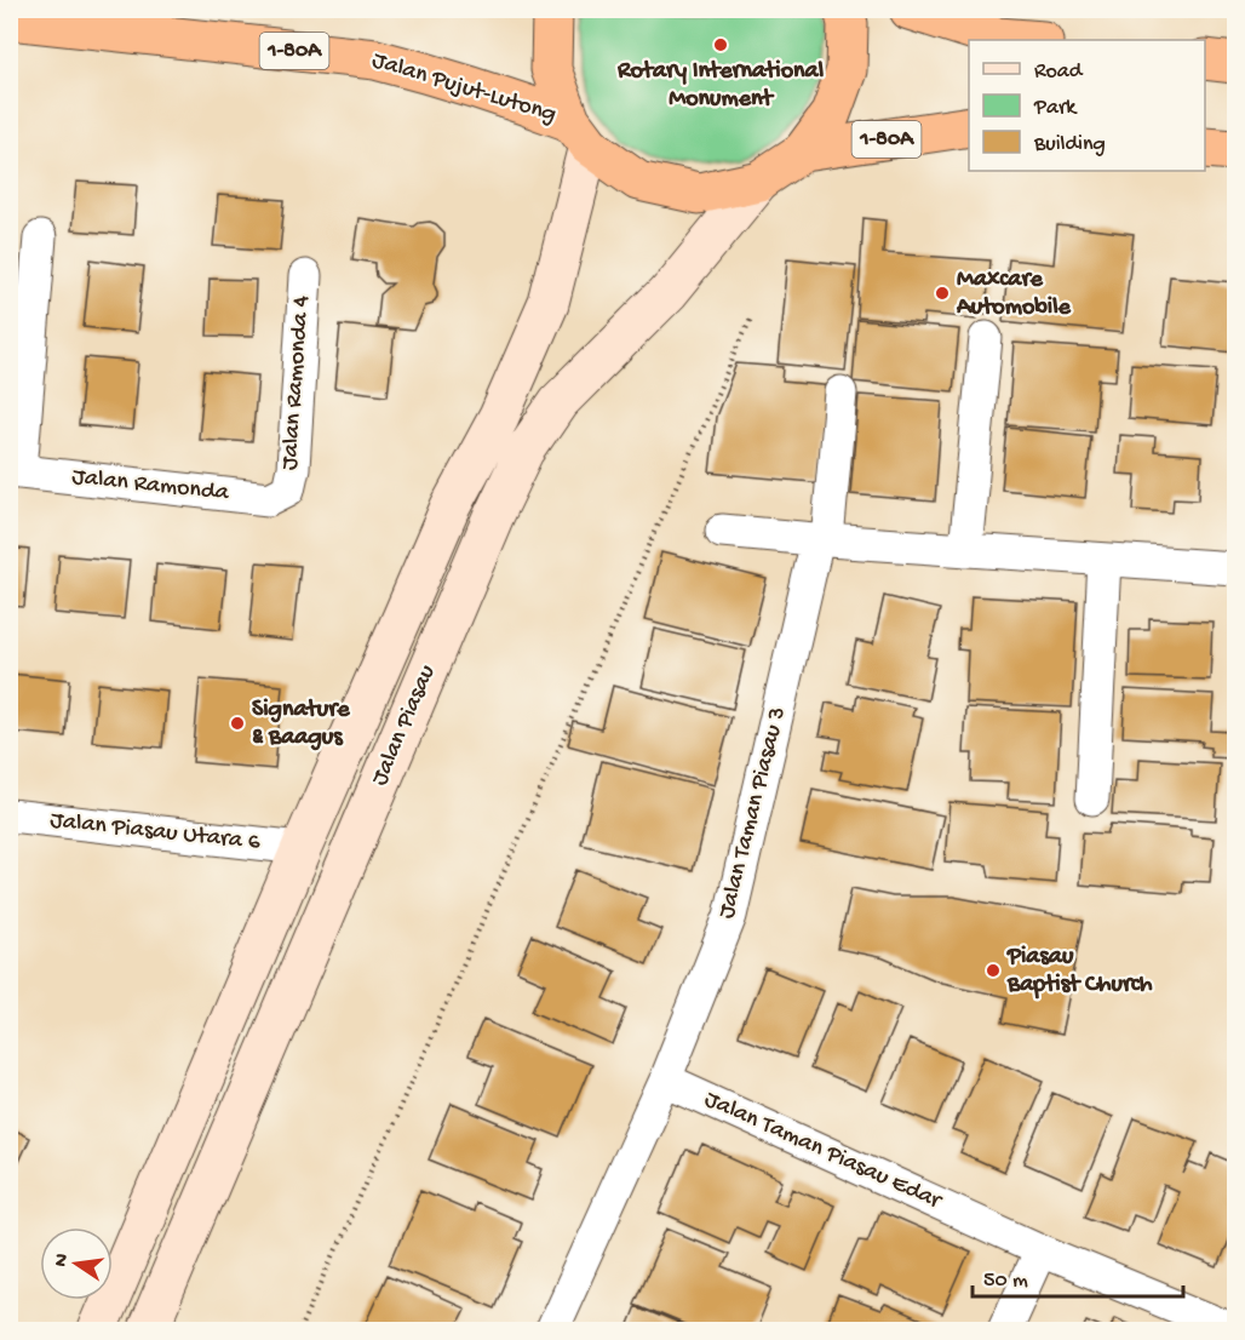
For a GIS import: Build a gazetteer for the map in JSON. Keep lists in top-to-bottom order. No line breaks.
{"streets":{"highway":["1-80A","Jalan Pujut-Lutong"],"street":["Jalan Ramonda 4","Jalan Ramonda","Jalan Piasau","Jalan Taman Piasau 3","Jalan Piasau Utara 6","Jalan Taman Piasau Edar"]},"crossings":[["Jalan Pujut-Lutong","Jalan Piasau"],["Jalan Ramonda 4","Jalan Ramonda"],["Jalan Piasau","Jalan Piasau Utara 6"],["Jalan Taman Piasau 3","Jalan Taman Piasau Edar"]],"places":["Rotary International Monument","Maxcare Automobile","Signature & Baagus","Piasau Baptist Church"],"legend":["Road","Park","Building"],"scale_bar":"50 m","north":"left"}
